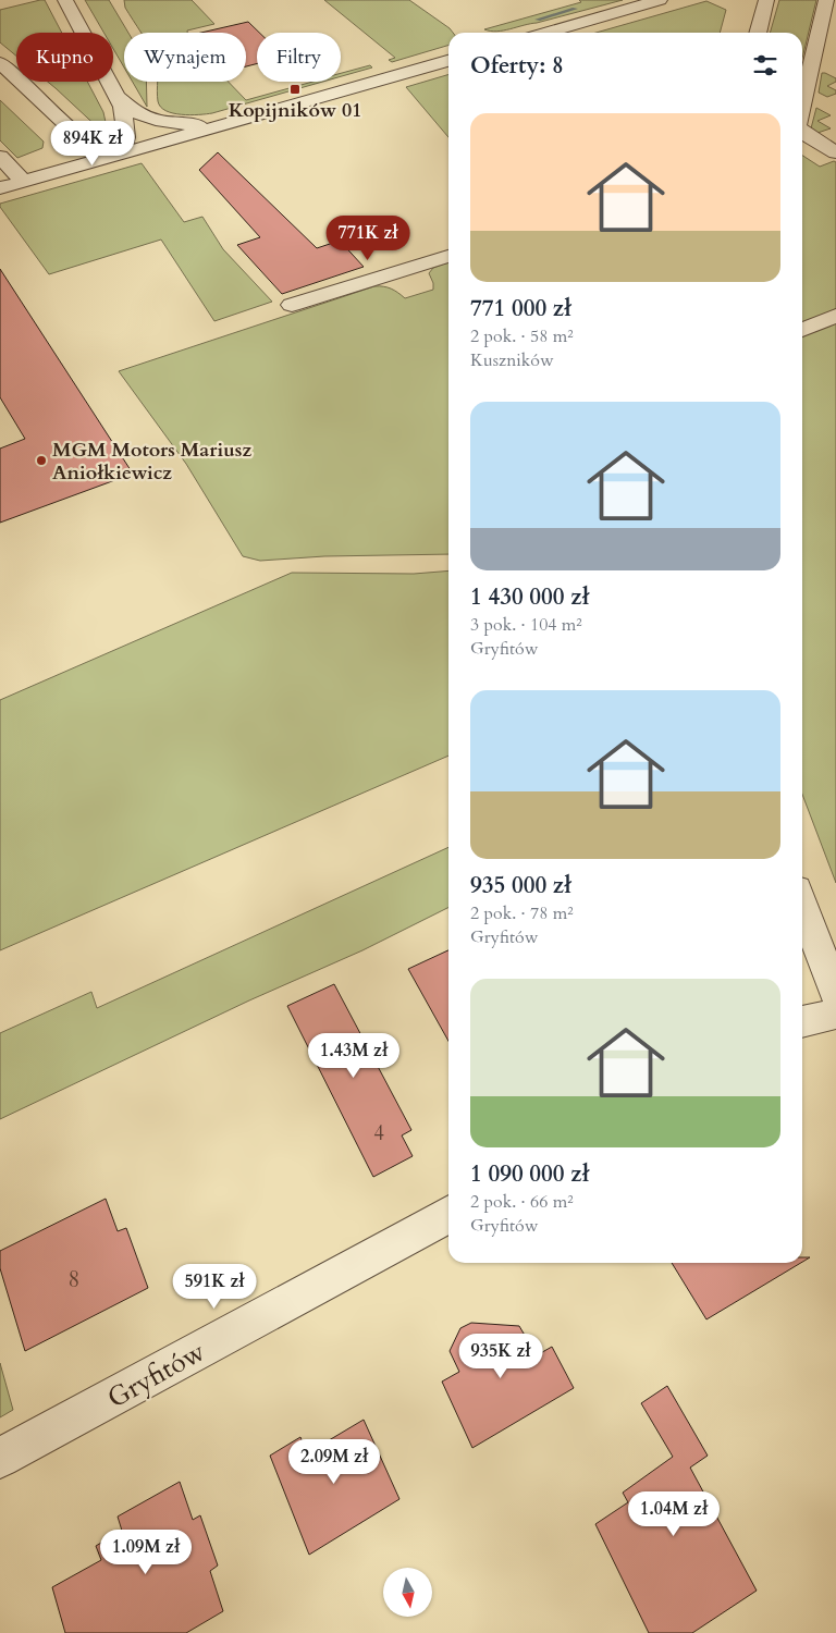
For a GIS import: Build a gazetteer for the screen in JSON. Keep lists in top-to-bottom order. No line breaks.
{"streets":{"street":["Gryfitów"]},"places":{"transit":["Kopijników 01"],"other":["MGM Motors Mariusz Aniołkiewicz"]},"house_numbers":["4","8"],"north":"bottom","page":{"chip":["Kupno","Wynajem","Filtry"],"heading":"Oferty: 8","list":[{"name":"771 000 zł","note":"2 pok. · 58 m² · Kuszników"},{"name":"1 430 000 zł","note":"3 pok. · 104 m² · Gryfitów"},{"name":"935 000 zł","note":"2 pok. · 78 m² · Gryfitów"},{"name":"1 090 000 zł","note":"2 pok. · 66 m² · Gryfitów"}],"price":["894K zł","771K zł","1.43M zł","591K zł","935K zł","2.09M zł","1.04M zł","1.09M zł"]}}
